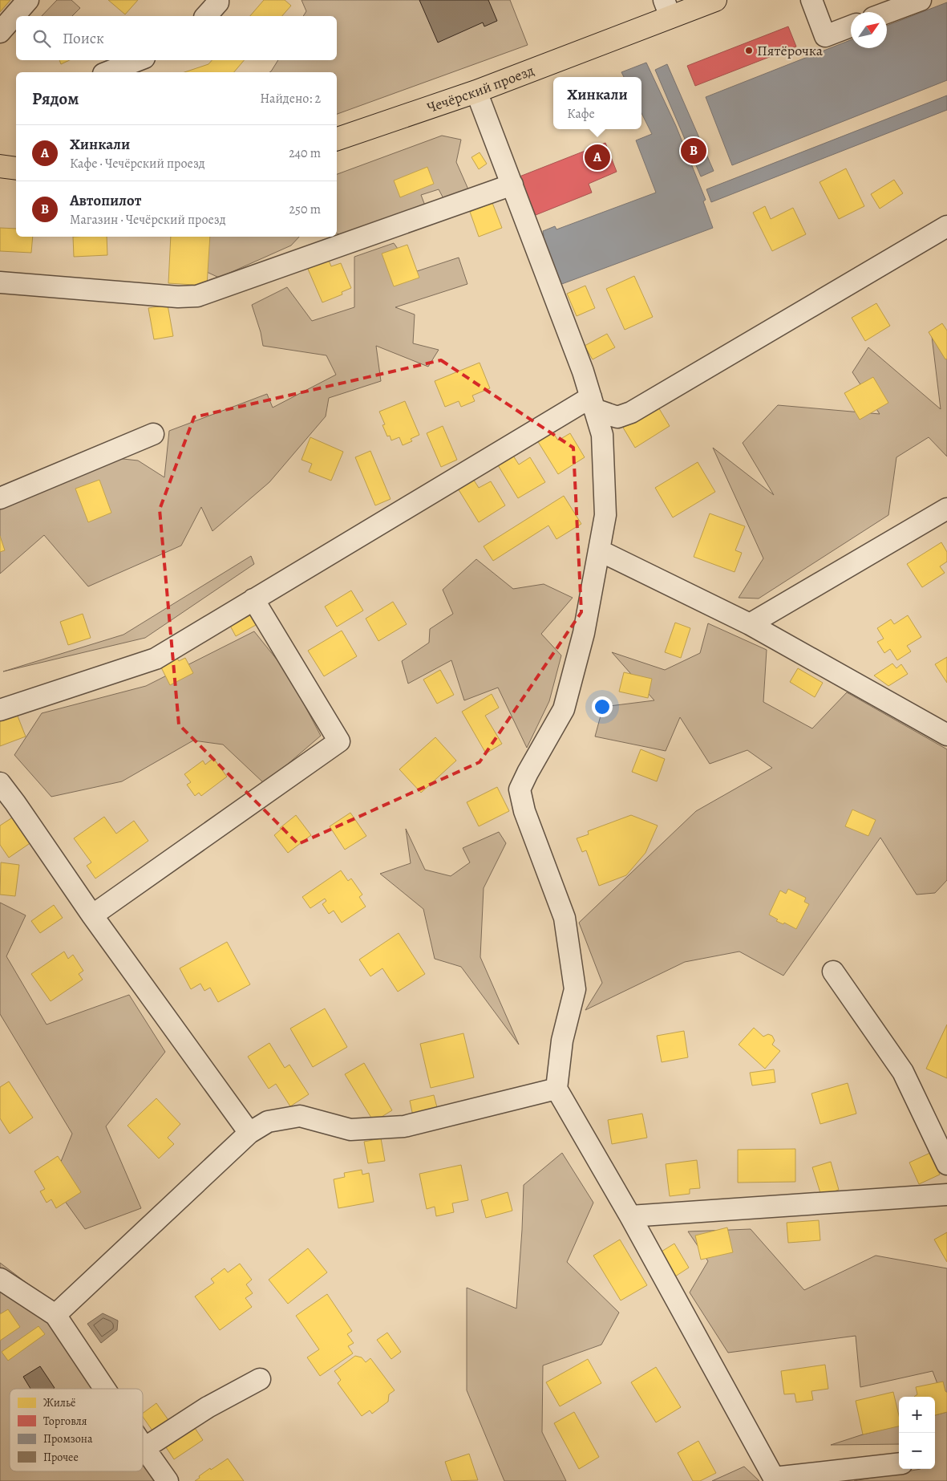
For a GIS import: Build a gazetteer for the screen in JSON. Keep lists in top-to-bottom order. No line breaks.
{"streets":{"main road":["Чечёрский проезд"]},"places":["Пятёрочка"],"legend":["Жильё","Торговля","Промзона","Прочее"],"north":"top right","page":{"search":"Поиск","heading":["Рядом","Найдено: 2"],"popup":["Хинкали","Кафе"],"list":[{"mark":"A","name":"Хинкали","note":"Кафе · Чечёрский проезд","value":"240 m"},{"mark":"B","name":"Автопилот","note":"Магазин · Чечёрский проезд","value":"250 m"}],"pins":["B","A"],"map_buttons":["+","−"]}}
